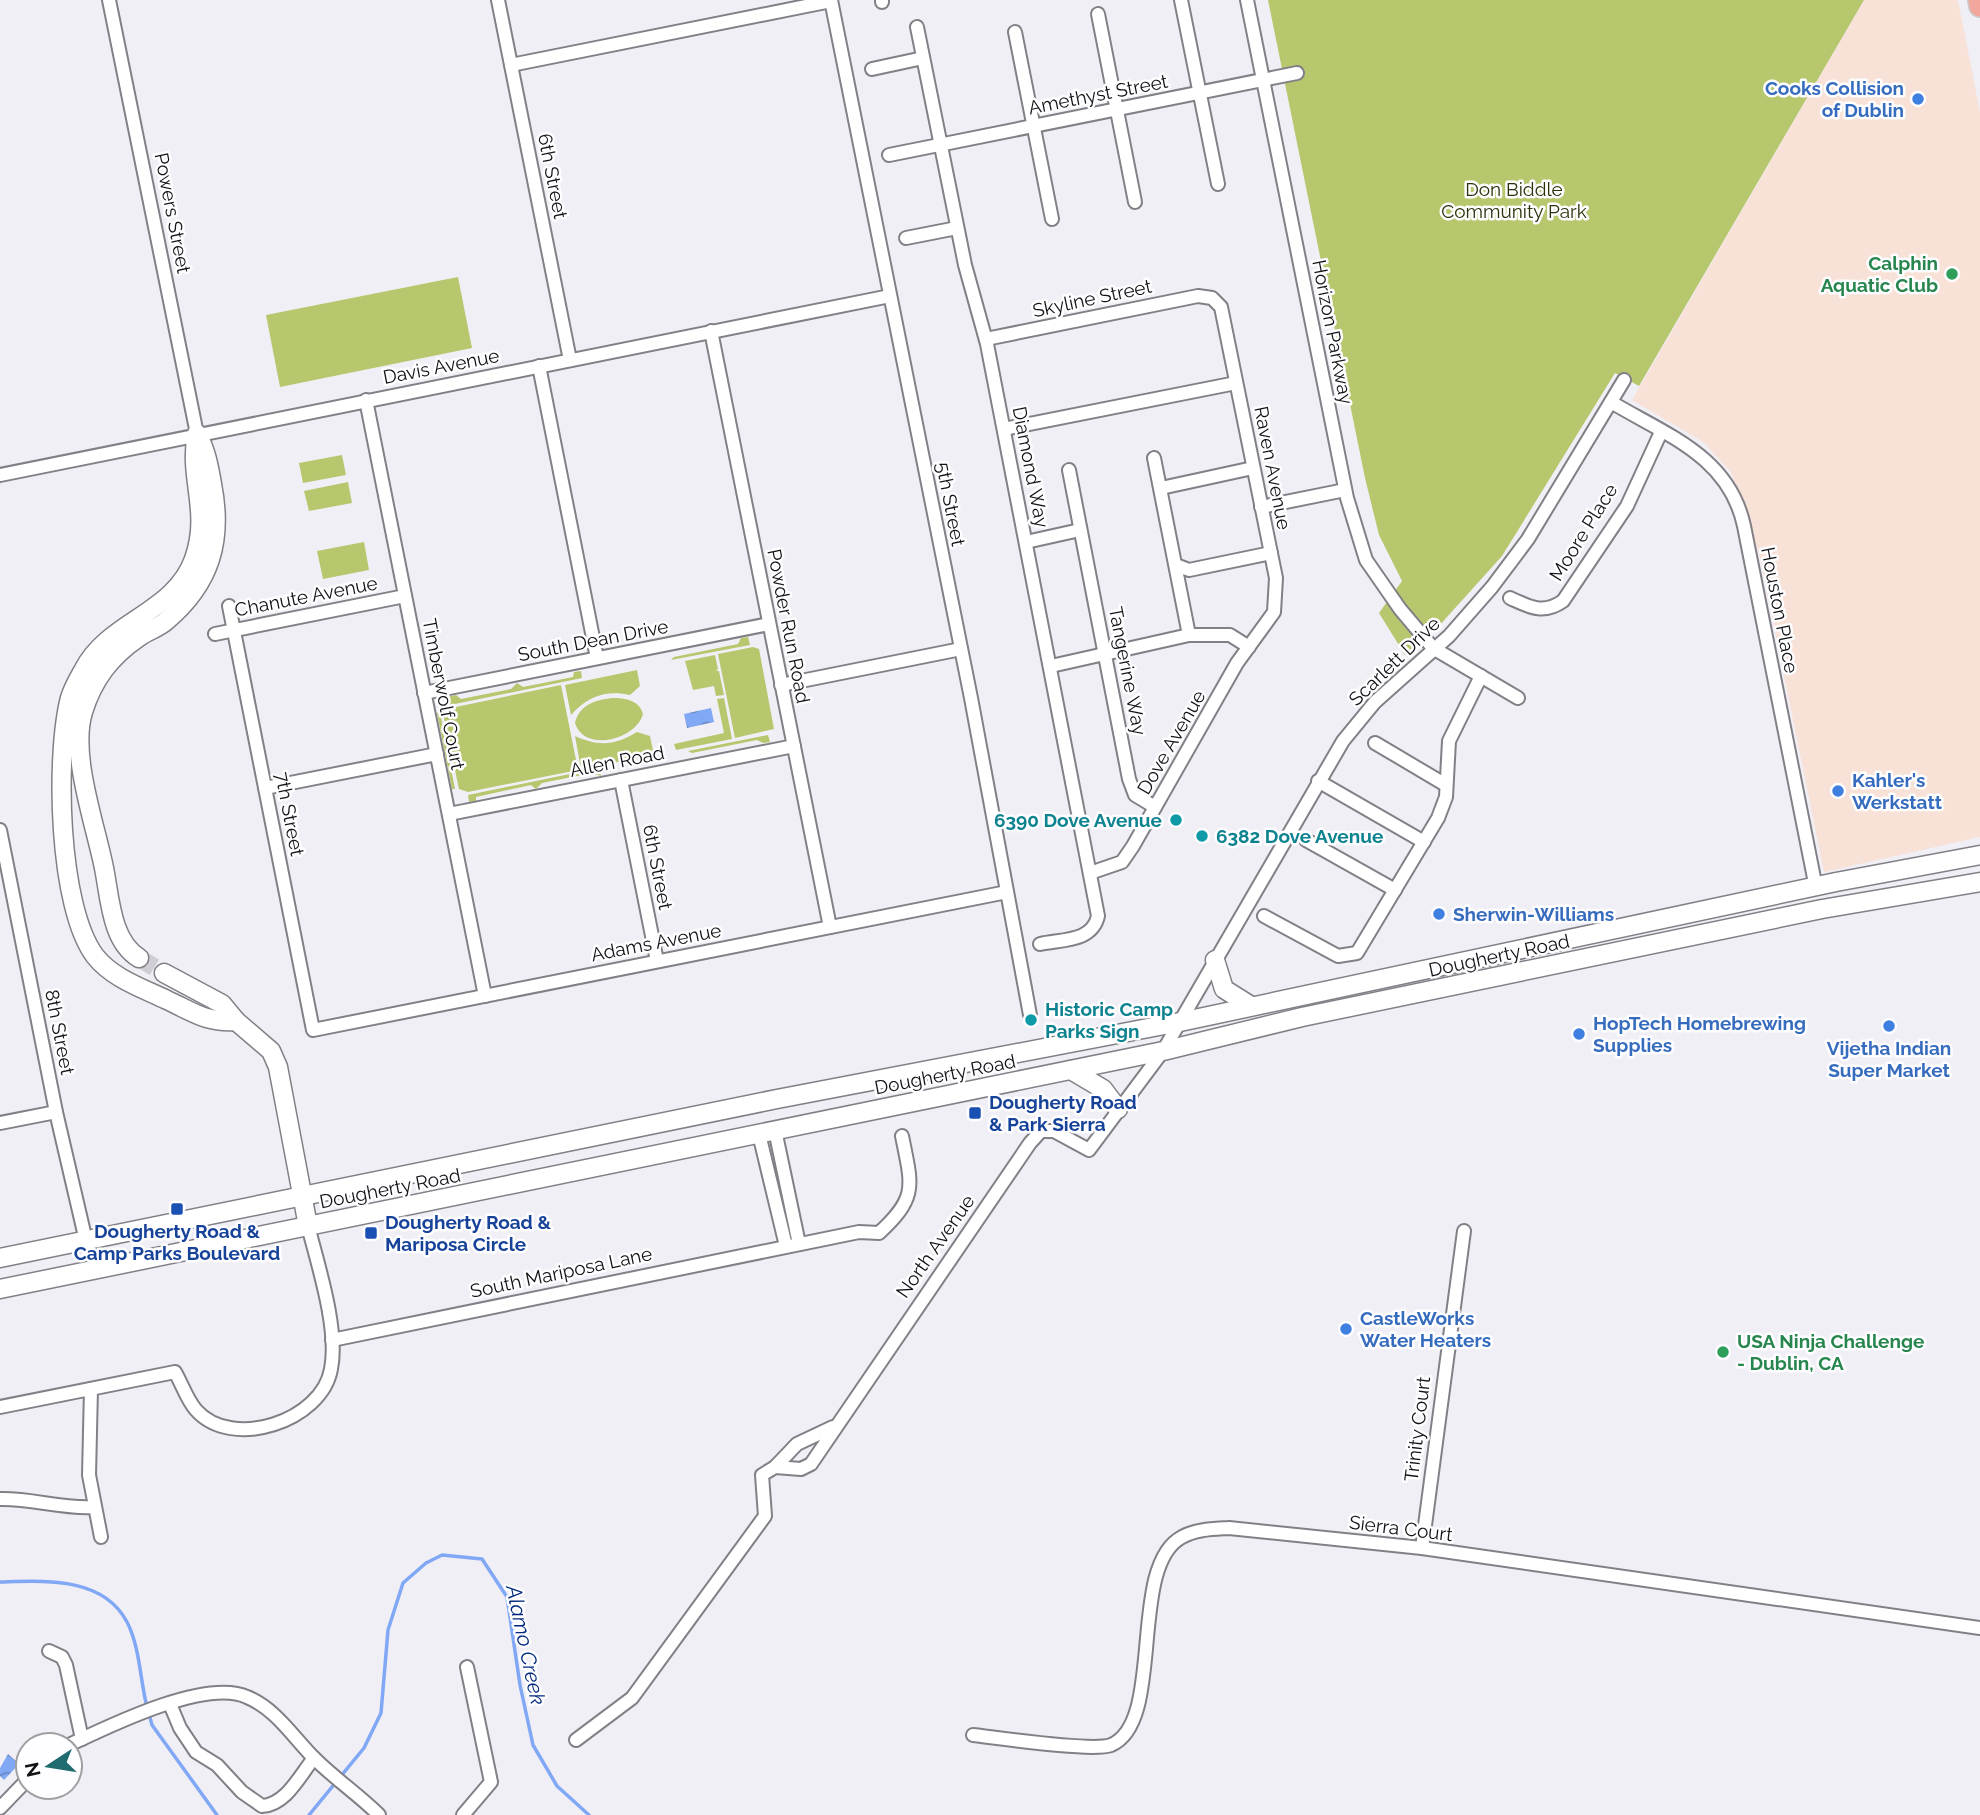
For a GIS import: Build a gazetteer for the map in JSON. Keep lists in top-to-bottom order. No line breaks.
{"streets":{"main road":["Dougherty Road"],"street":["Amethyst Street","6th Street","Powers Street","Skyline Street","Horizon Parkway","Davis Avenue","Diamond Way","Raven Avenue","5th Street","Moore Place","Chanute Avenue","Houston Place","Powder Run Road","South Dean Drive","Scarlett Drive","Tangerine Way","Timberwolf Court","Dove Avenue","Allen Road","7th Street","Adams Avenue","8th Street","North Avenue","South Mariposa Lane","Trinity Court","Sierra Court"]},"crossings":[["Amethyst Street","Horizon Parkway"],["Amethyst Street","Diamond Way"],["6th Street","Davis Avenue"],["6th Street","Allen Road"],["6th Street","Adams Avenue"],["Powers Street","Davis Avenue"],["Skyline Street","Diamond Way"],["Skyline Street","Raven Avenue"],["Horizon Parkway","Scarlett Drive"],["Davis Avenue","5th Street"],["Davis Avenue","Powder Run Road"],["Davis Avenue","Timberwolf Court"],["Diamond Way","Dove Avenue"],["Raven Avenue","Dove Avenue"],["5th Street","Adams Avenue"],["Moore Place","Houston Place"],["Chanute Avenue","Timberwolf Court"],["Chanute Avenue","7th Street"],["Houston Place","Scarlett Drive"],["Houston Place","Dougherty Road"],["Powder Run Road","South Dean Drive"],["Powder Run Road","Allen Road"],["Powder Run Road","Adams Avenue"],["South Dean Drive","Timberwolf Court"],["Scarlett Drive","Dougherty Road"],["Scarlett Drive","North Avenue"],["Tangerine Way","Dove Avenue"],["Timberwolf Court","Allen Road"],["Timberwolf Court","Adams Avenue"],["7th Street","Adams Avenue"],["Dougherty Road","8th Street"],["Trinity Court","Sierra Court"]],"water":["Alamo Creek"],"parks":["Don Biddle Community Park"],"places":{"other":["Cooks Collision of Dublin","Calphin Aquatic Club","Kahler's Werkstatt","6390 Dove Avenue","6382 Dove Avenue","Sherwin-Williams","Historic Camp Parks Sign","Vijetha Indian Super Market","HopTech Homebrewing Supplies","CastleWorks Water Heaters","USA Ninja Challenge - Dublin, CA"],"transit":["Dougherty Road & Park Sierra","Dougherty Road & Camp Parks Boulevard","Dougherty Road & Mariposa Circle"]},"north":"left"}
